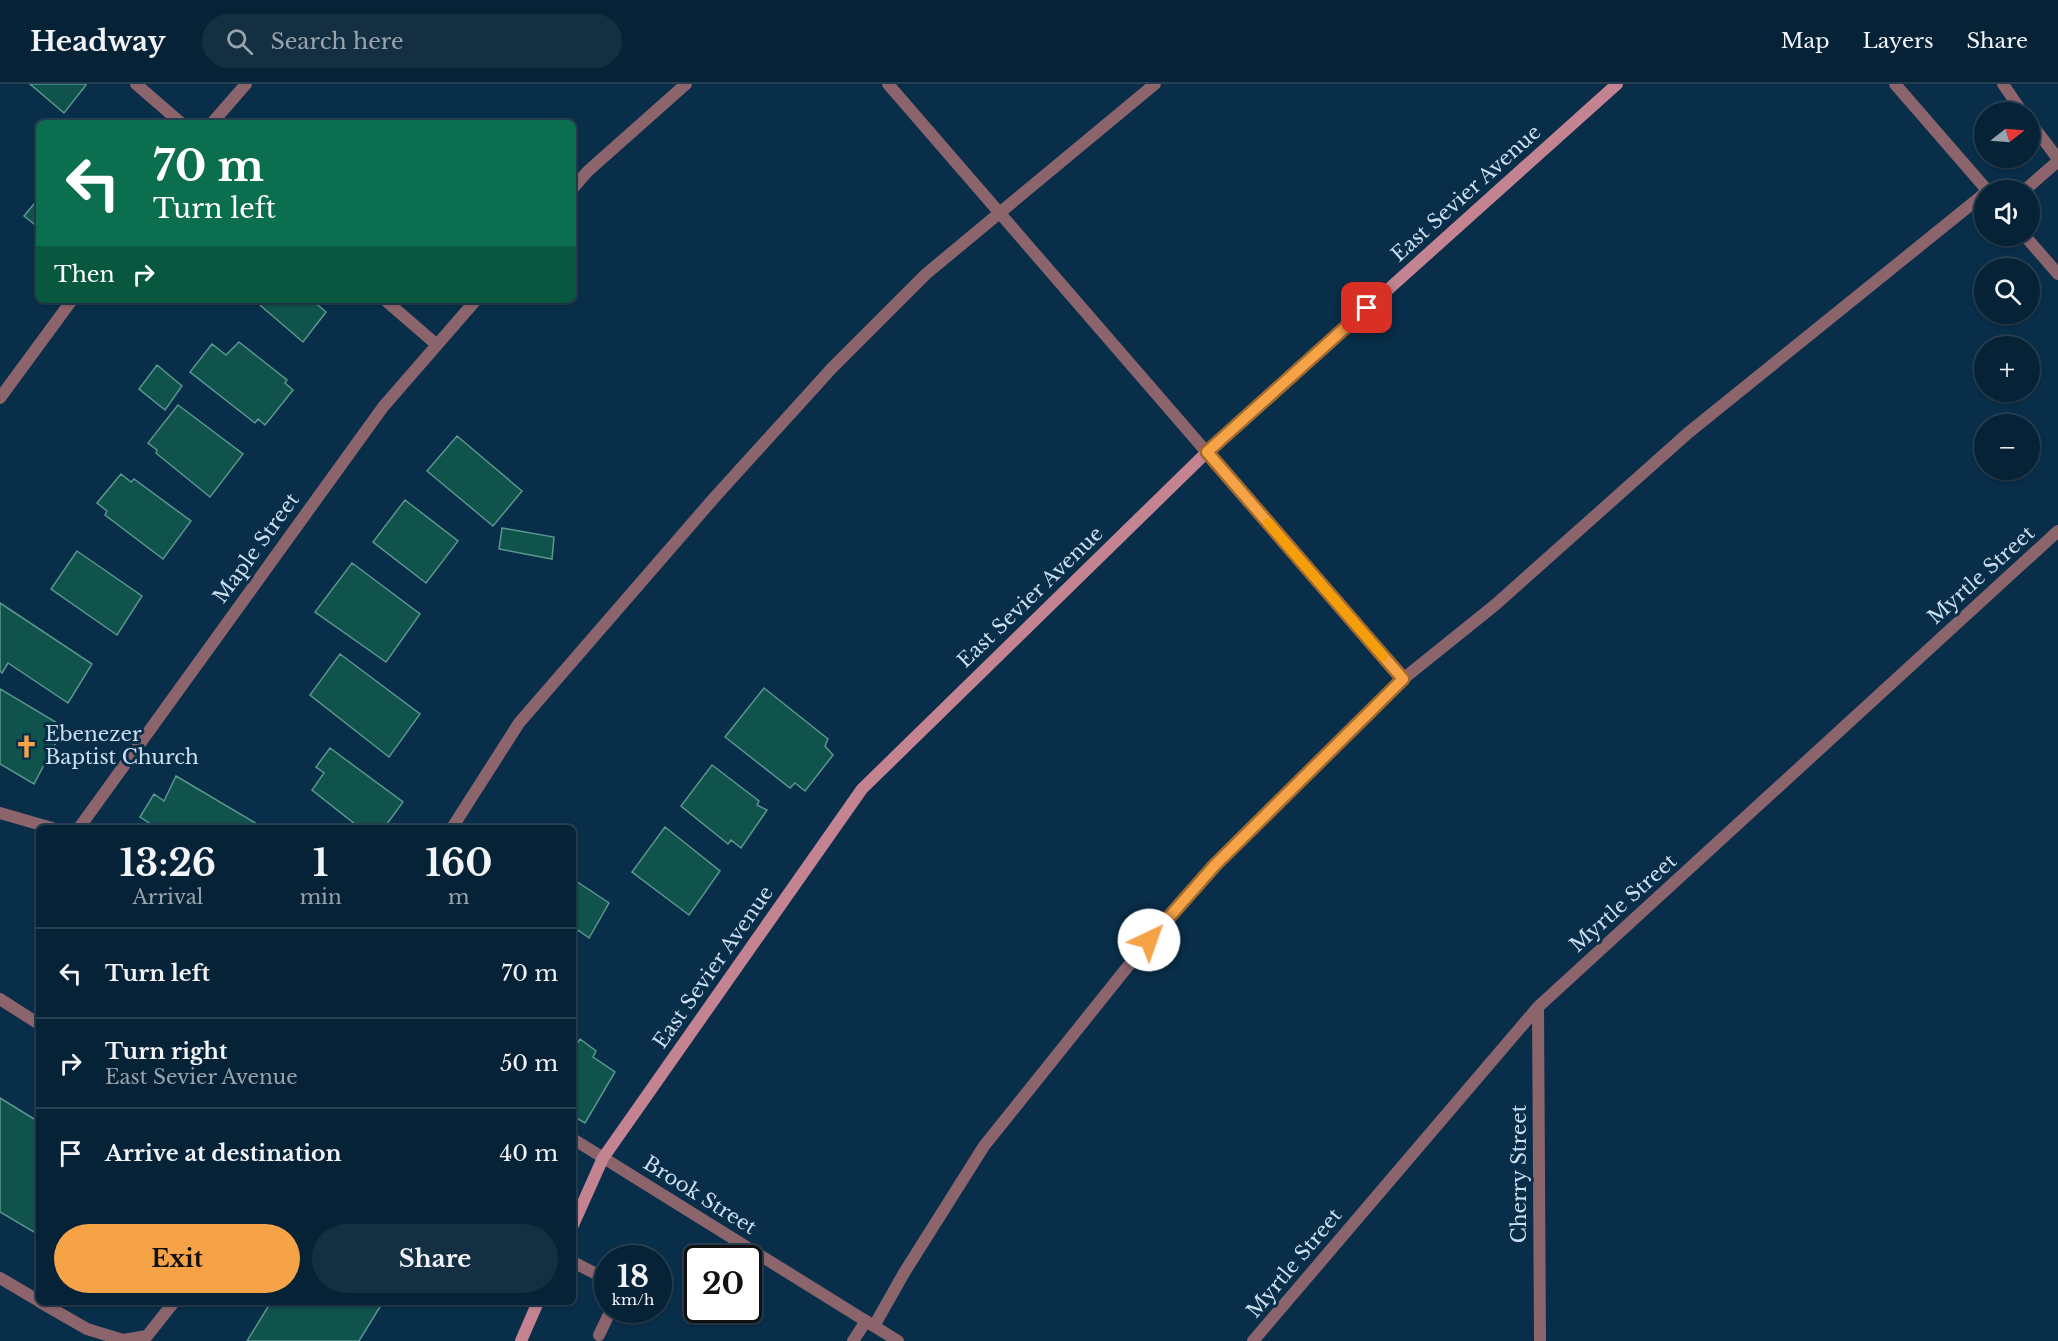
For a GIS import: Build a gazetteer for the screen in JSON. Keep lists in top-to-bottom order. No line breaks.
{"streets":{"street":["East Sevier Avenue","Maple Street","Myrtle Street","Cherry Street","Brook Street"]},"crossings":[["East Sevier Avenue","Brook Street"],["Myrtle Street","Cherry Street"]],"places":{"church":["Ebenezer Baptist Church"]},"north":"right","page":{"header":"Headway","search":"Search here","nav":["Map","Layers","Share"],"map_buttons":["+","−"],"turn":["70 m","Turn left"],"then":"Then","eta":["13:26","Arrival","1","min","160","m"],"list":[{"name":"Turn left","value":"70 m"},{"name":"Turn right","note":"East Sevier Avenue","value":"50 m"},{"name":"Arrive at destination","value":"40 m"}],"buttons":["Exit","Share"],"speed":"18 km/h","limit":"20"}}
